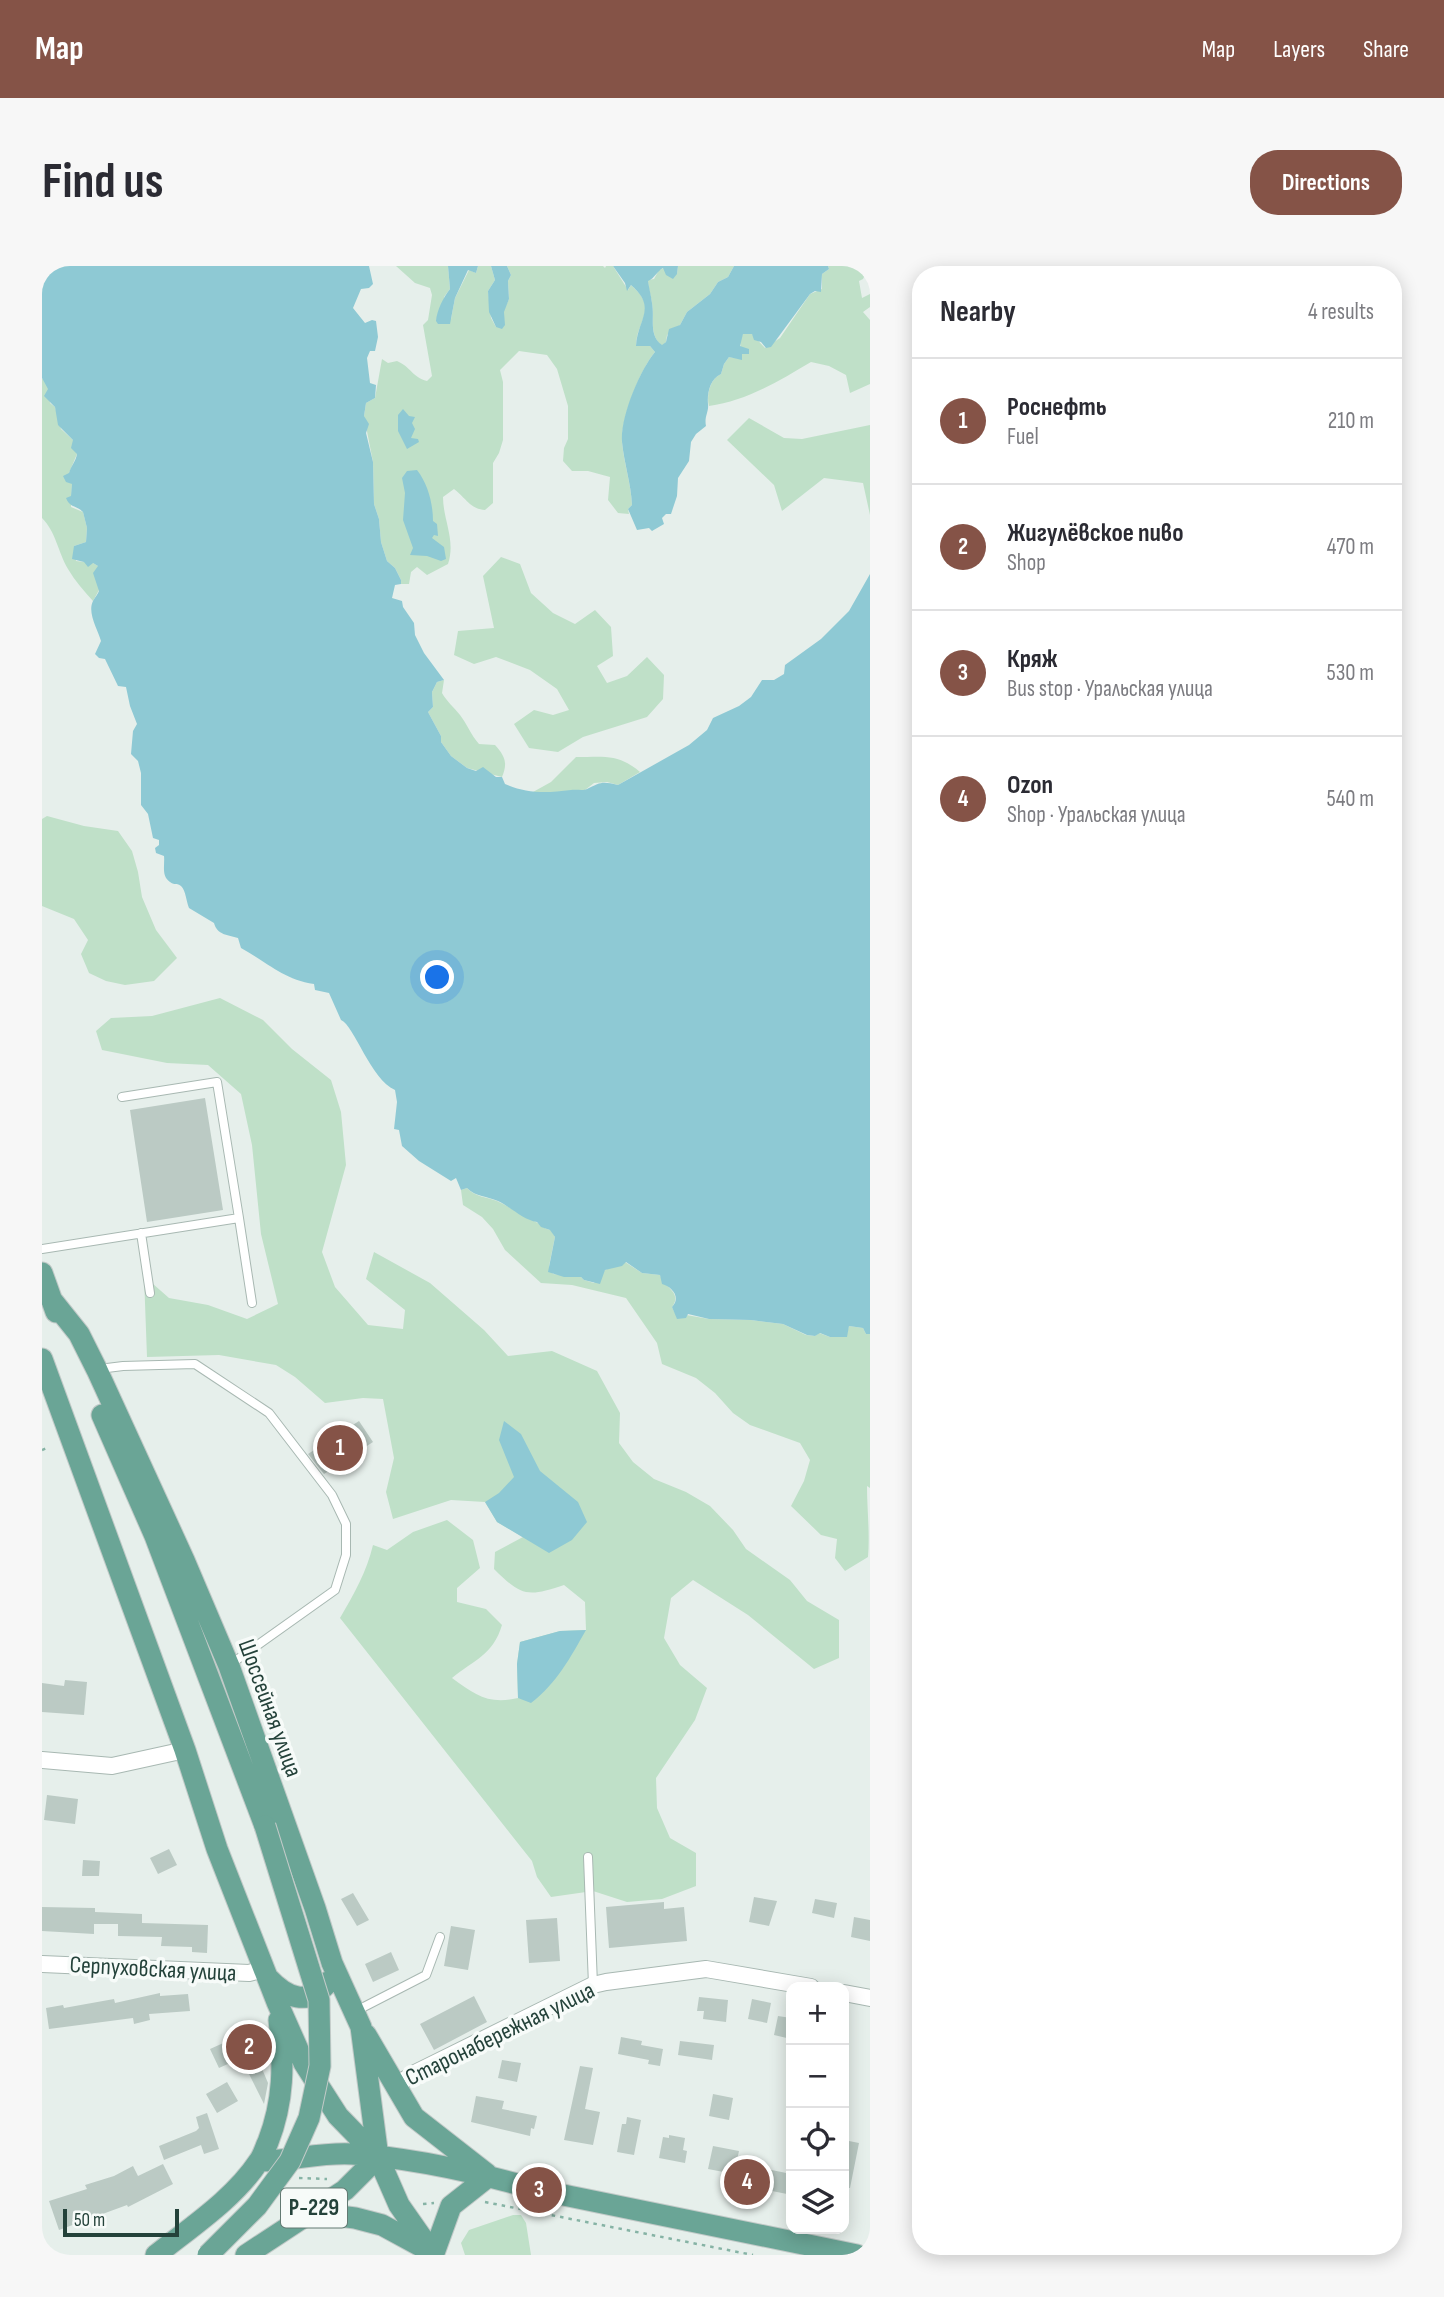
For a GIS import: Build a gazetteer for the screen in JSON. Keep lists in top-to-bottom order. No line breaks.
{"streets":{"main road":["Шоссейная улица","Р-229"],"street":["Серпуховская улица","Старонабережная улица"]},"crossings":[["Шоссейная улица","Р-229"]],"scale_bar":"50 m","page":{"header":"Map","nav":["Map","Layers","Share"],"buttons":"Directions","title":"Find us","heading":["Nearby","4 results"],"list":[{"mark":"1","name":"Роснефть","note":"Fuel","value":"210 m"},{"mark":"2","name":"Жигулёвское пиво","note":"Shop","value":"470 m"},{"mark":"3","name":"Кряж","note":"Bus stop · Уральская улица","value":"530 m"},{"mark":"4","name":"Ozon","note":"Shop · Уральская улица","value":"540 m"}],"pins":["1","2","4","3"],"map_buttons":["+","−"],"scale":"50 m"}}
